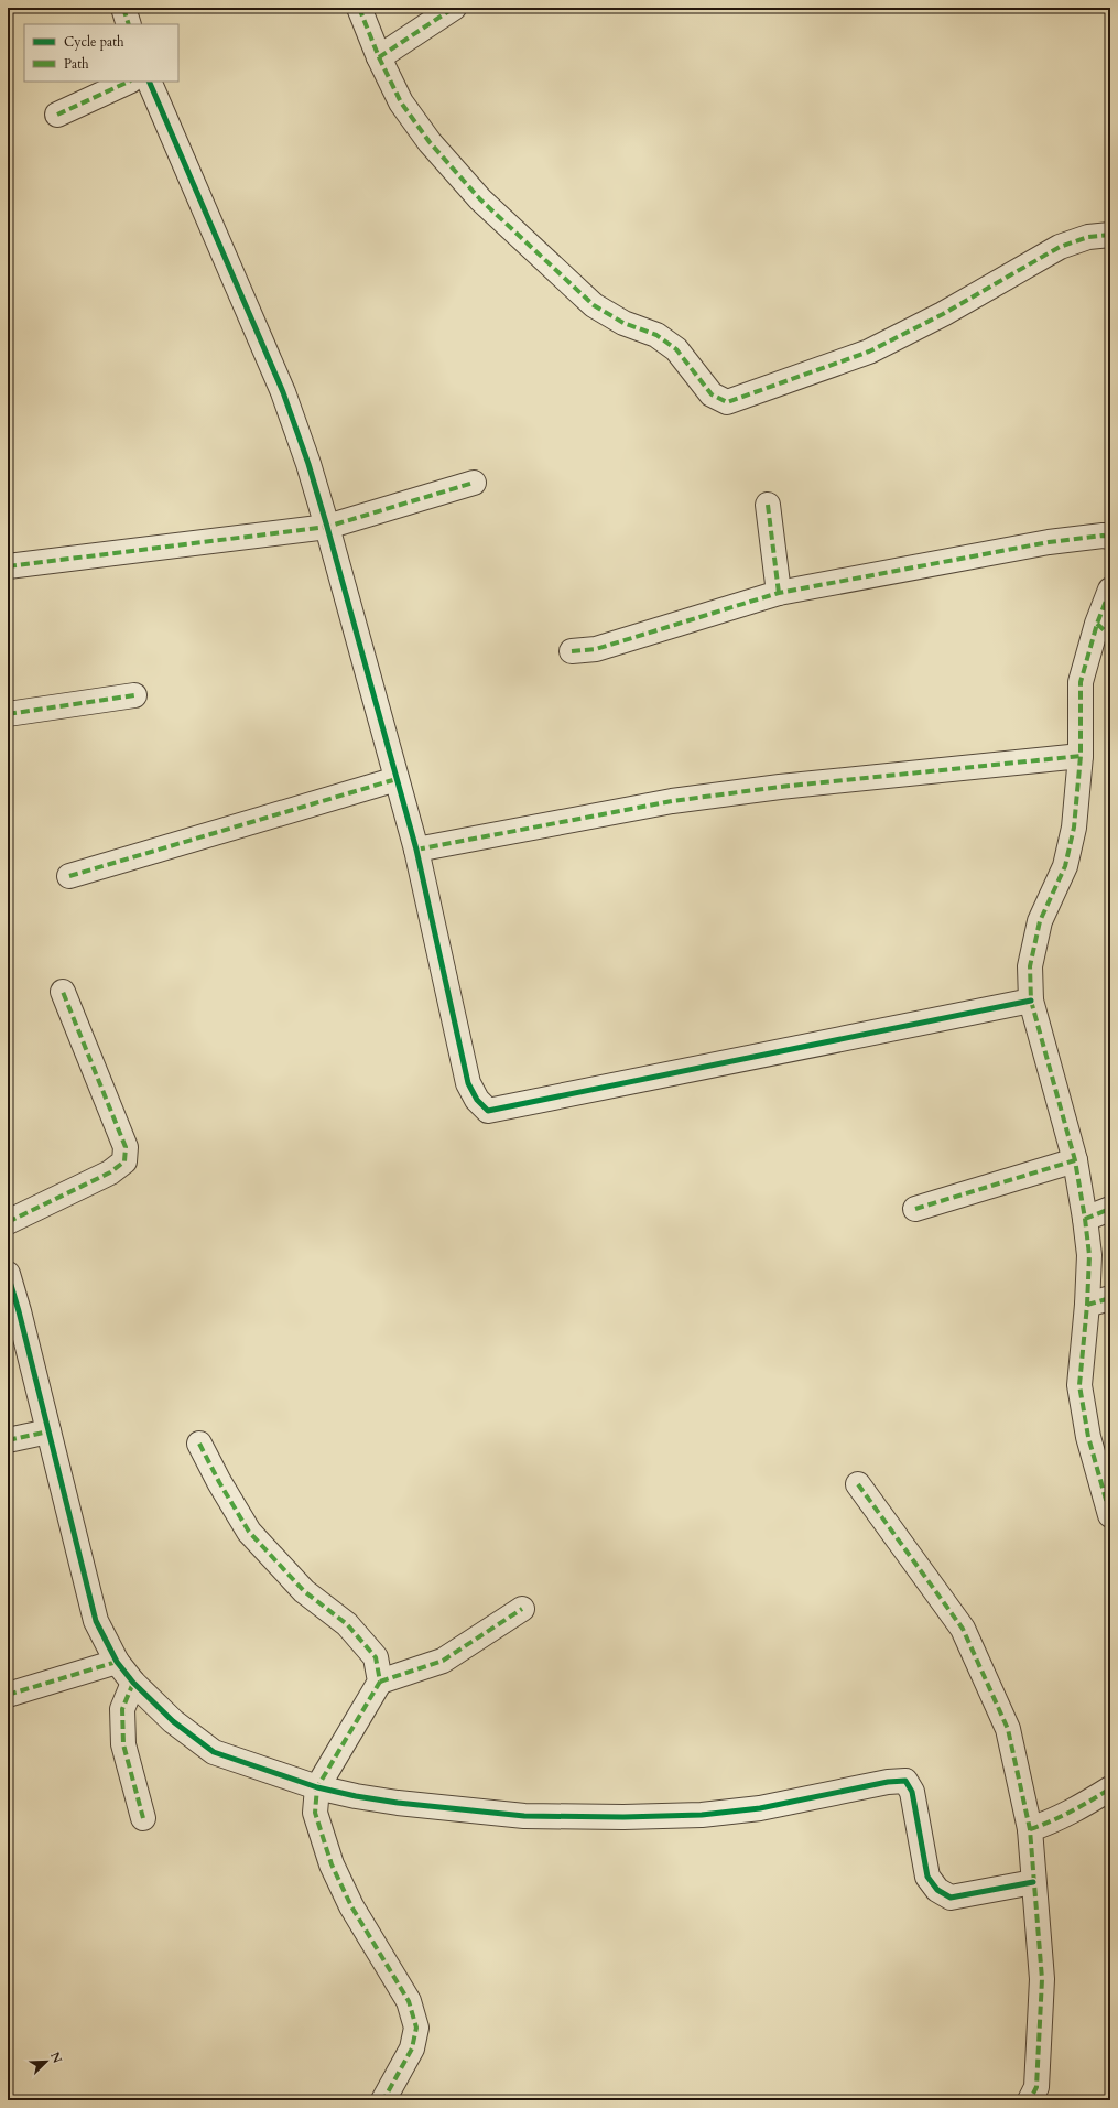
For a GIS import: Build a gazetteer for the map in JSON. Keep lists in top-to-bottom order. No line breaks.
{"legend":["Cycle path","Path"],"north":"top right"}
